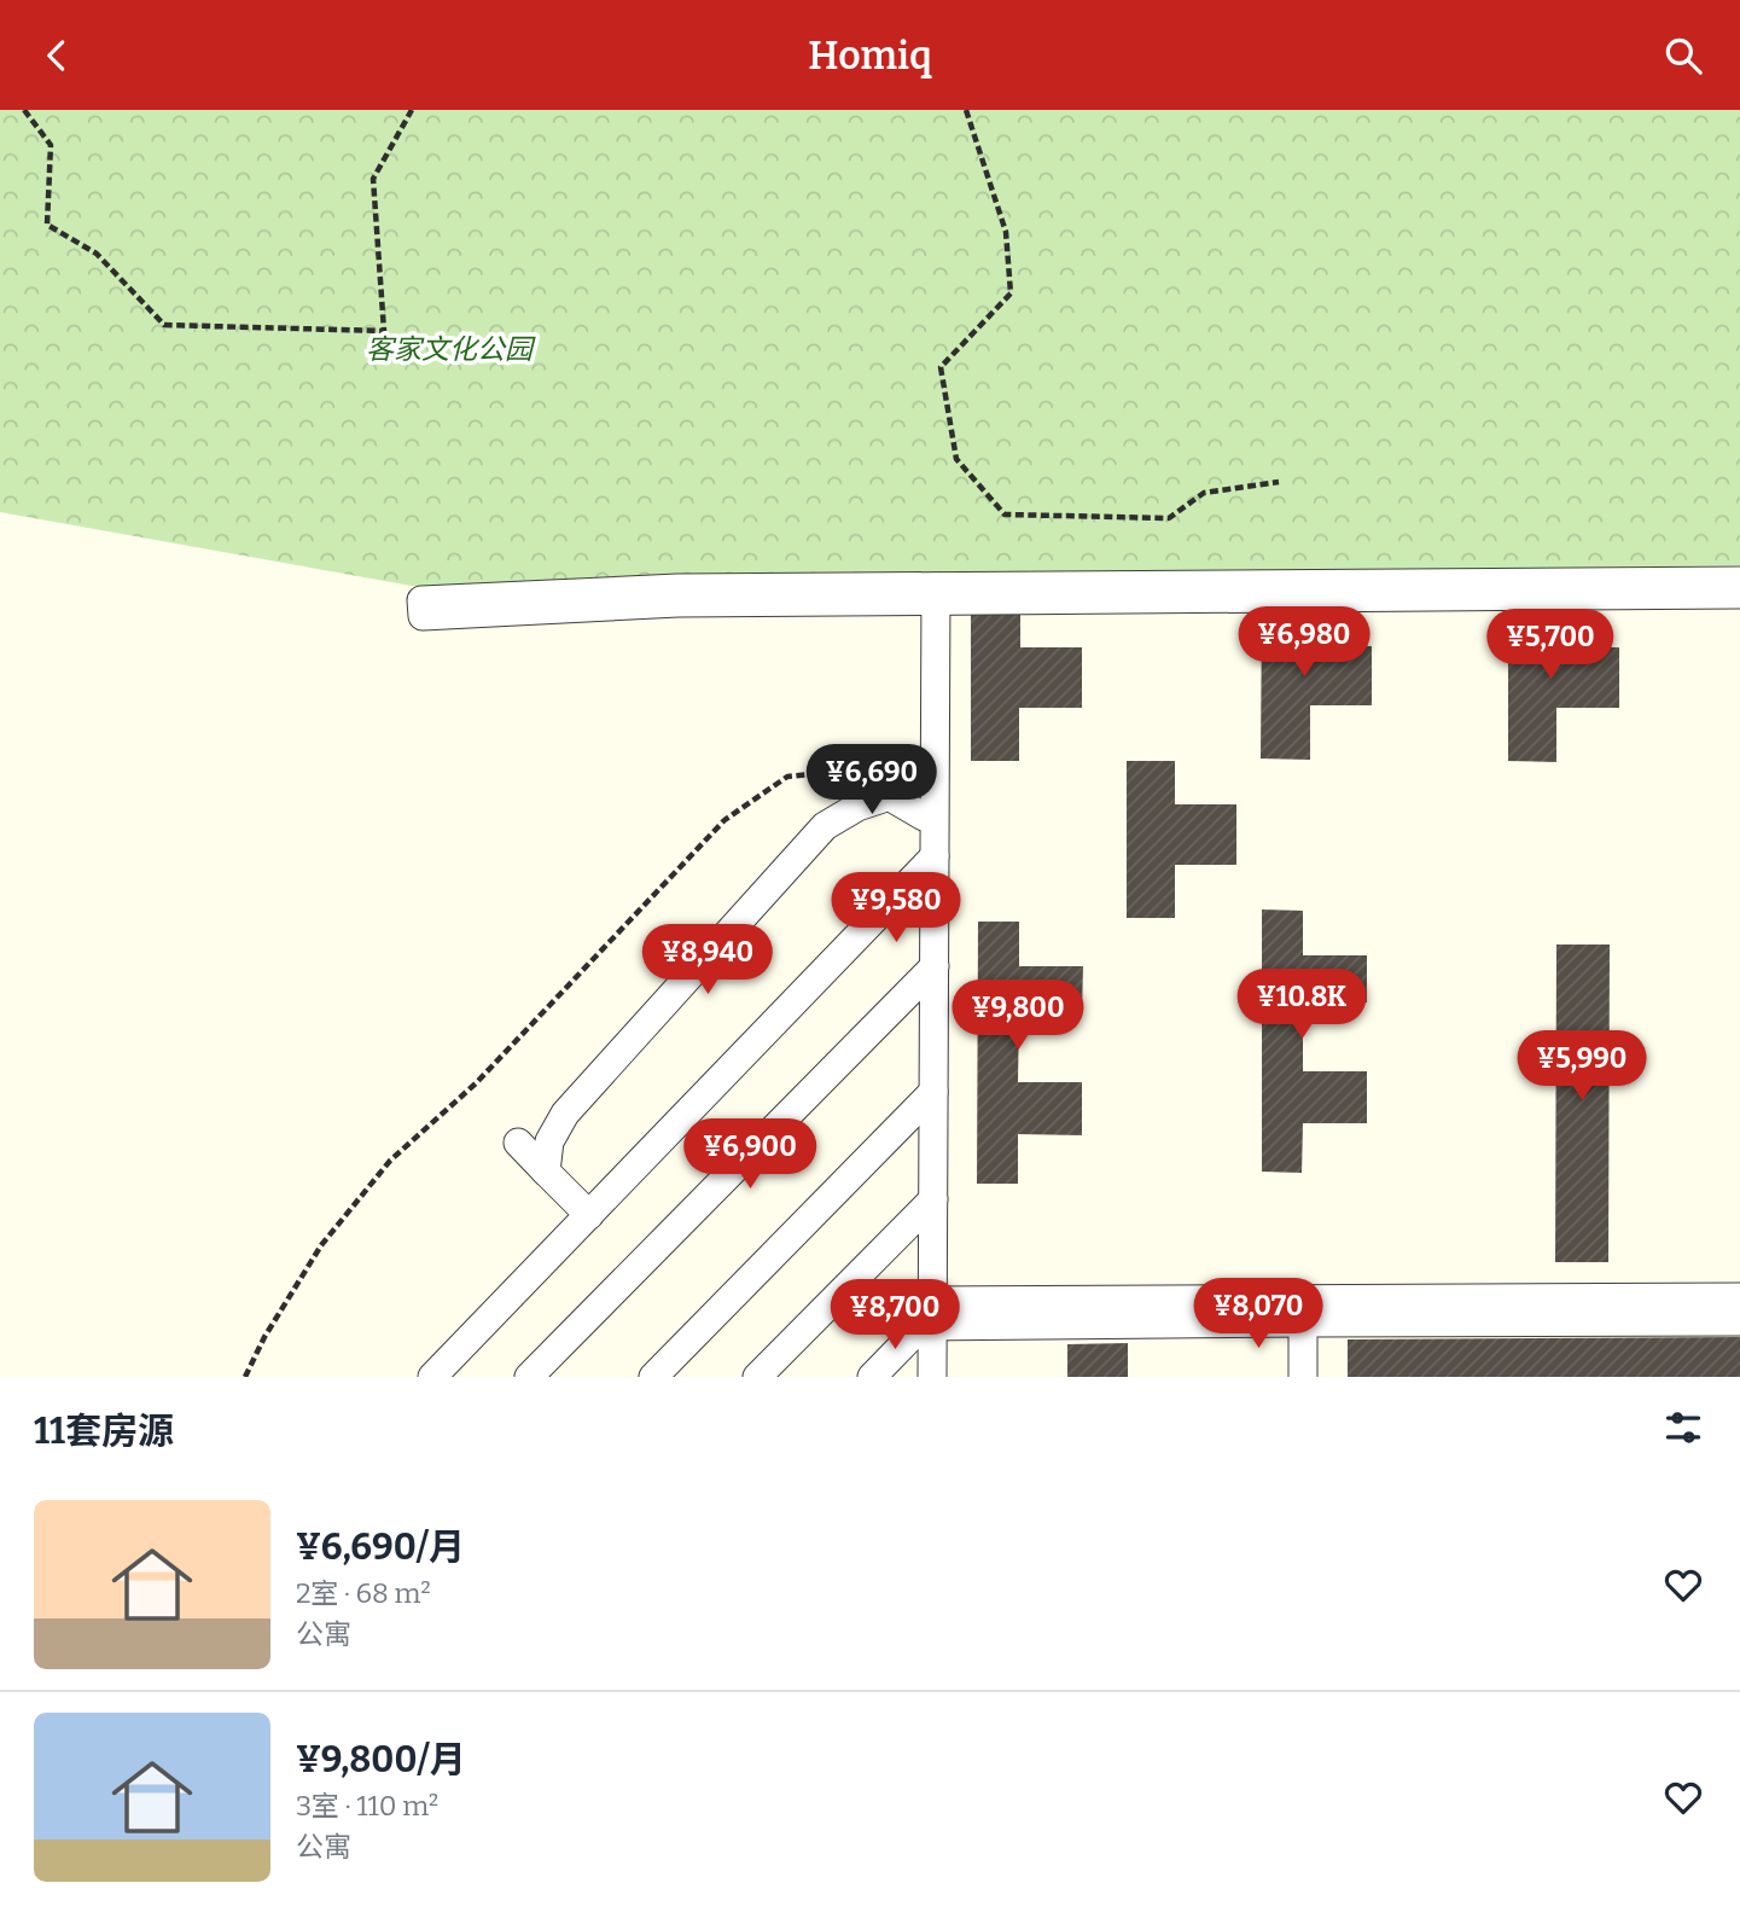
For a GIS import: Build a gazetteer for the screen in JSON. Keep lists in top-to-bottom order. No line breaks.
{"parks":["客家文化公园"],"page":{"header":"Homiq","price":["¥6,980","¥5,700","¥6,690","¥9,580","¥8,940","¥10.8K","¥9,800","¥5,990","¥6,900","¥8,070","¥8,700"],"heading":"11套房源","list":[{"name":"¥6,690/月","note":"2室 · 68 m² · 公寓"},{"name":"¥9,800/月","note":"3室 · 110 m² · 公寓"}]}}
